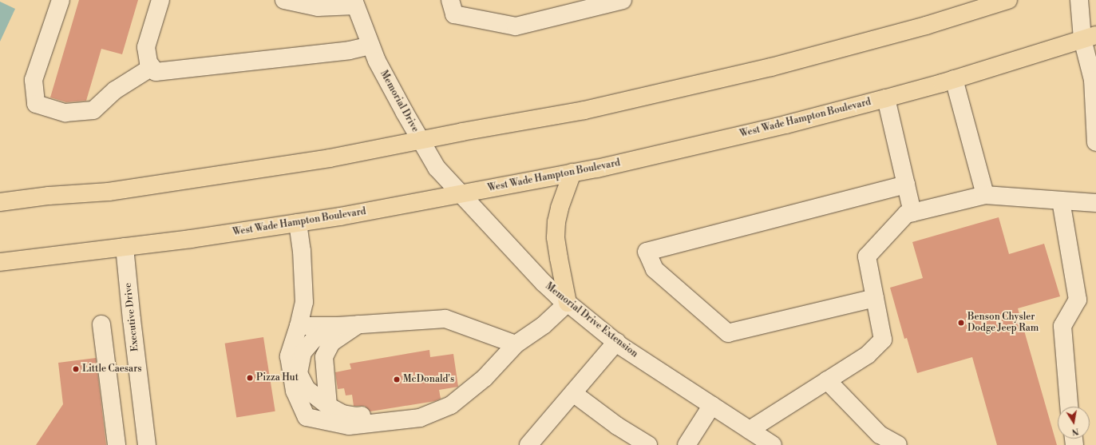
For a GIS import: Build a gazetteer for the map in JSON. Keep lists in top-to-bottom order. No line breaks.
{"streets":{"main road":["West Wade Hampton Boulevard"],"street":["Memorial Drive","Executive Drive","Memorial Drive Extension"]},"crossings":[["Memorial Drive","West Wade Hampton Boulevard"],["Memorial Drive","Memorial Drive Extension"],["West Wade Hampton Boulevard","Executive Drive"],["West Wade Hampton Boulevard","Memorial Drive Extension"]],"places":["Benson Chysler Dodge Jeep Ram","Little Caesars","Pizza Hut","McDonald's"],"north":"bottom"}
